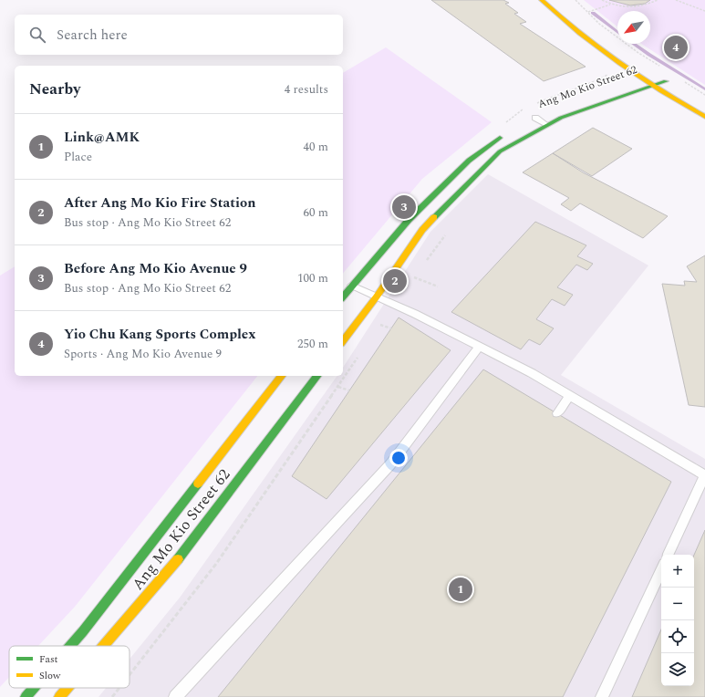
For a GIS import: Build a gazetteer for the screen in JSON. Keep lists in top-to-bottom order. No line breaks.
{"streets":{"street":["Ang Mo Kio Street 62"]},"legend":["Fast","Slow"],"north":"bottom left","page":{"search":"Search here","pins":["4","3","2","1"],"heading":["Nearby","4 results"],"list":[{"mark":"1","name":"Link@AMK","note":"Place","value":"40 m"},{"mark":"2","name":"After Ang Mo Kio Fire Station","note":"Bus stop · Ang Mo Kio Street 62","value":"60 m"},{"mark":"3","name":"Before Ang Mo Kio Avenue 9","note":"Bus stop · Ang Mo Kio Street 62","value":"100 m"},{"mark":"4","name":"Yio Chu Kang Sports Complex","note":"Sports · Ang Mo Kio Avenue 9","value":"250 m"}],"map_buttons":["+","−"]}}
